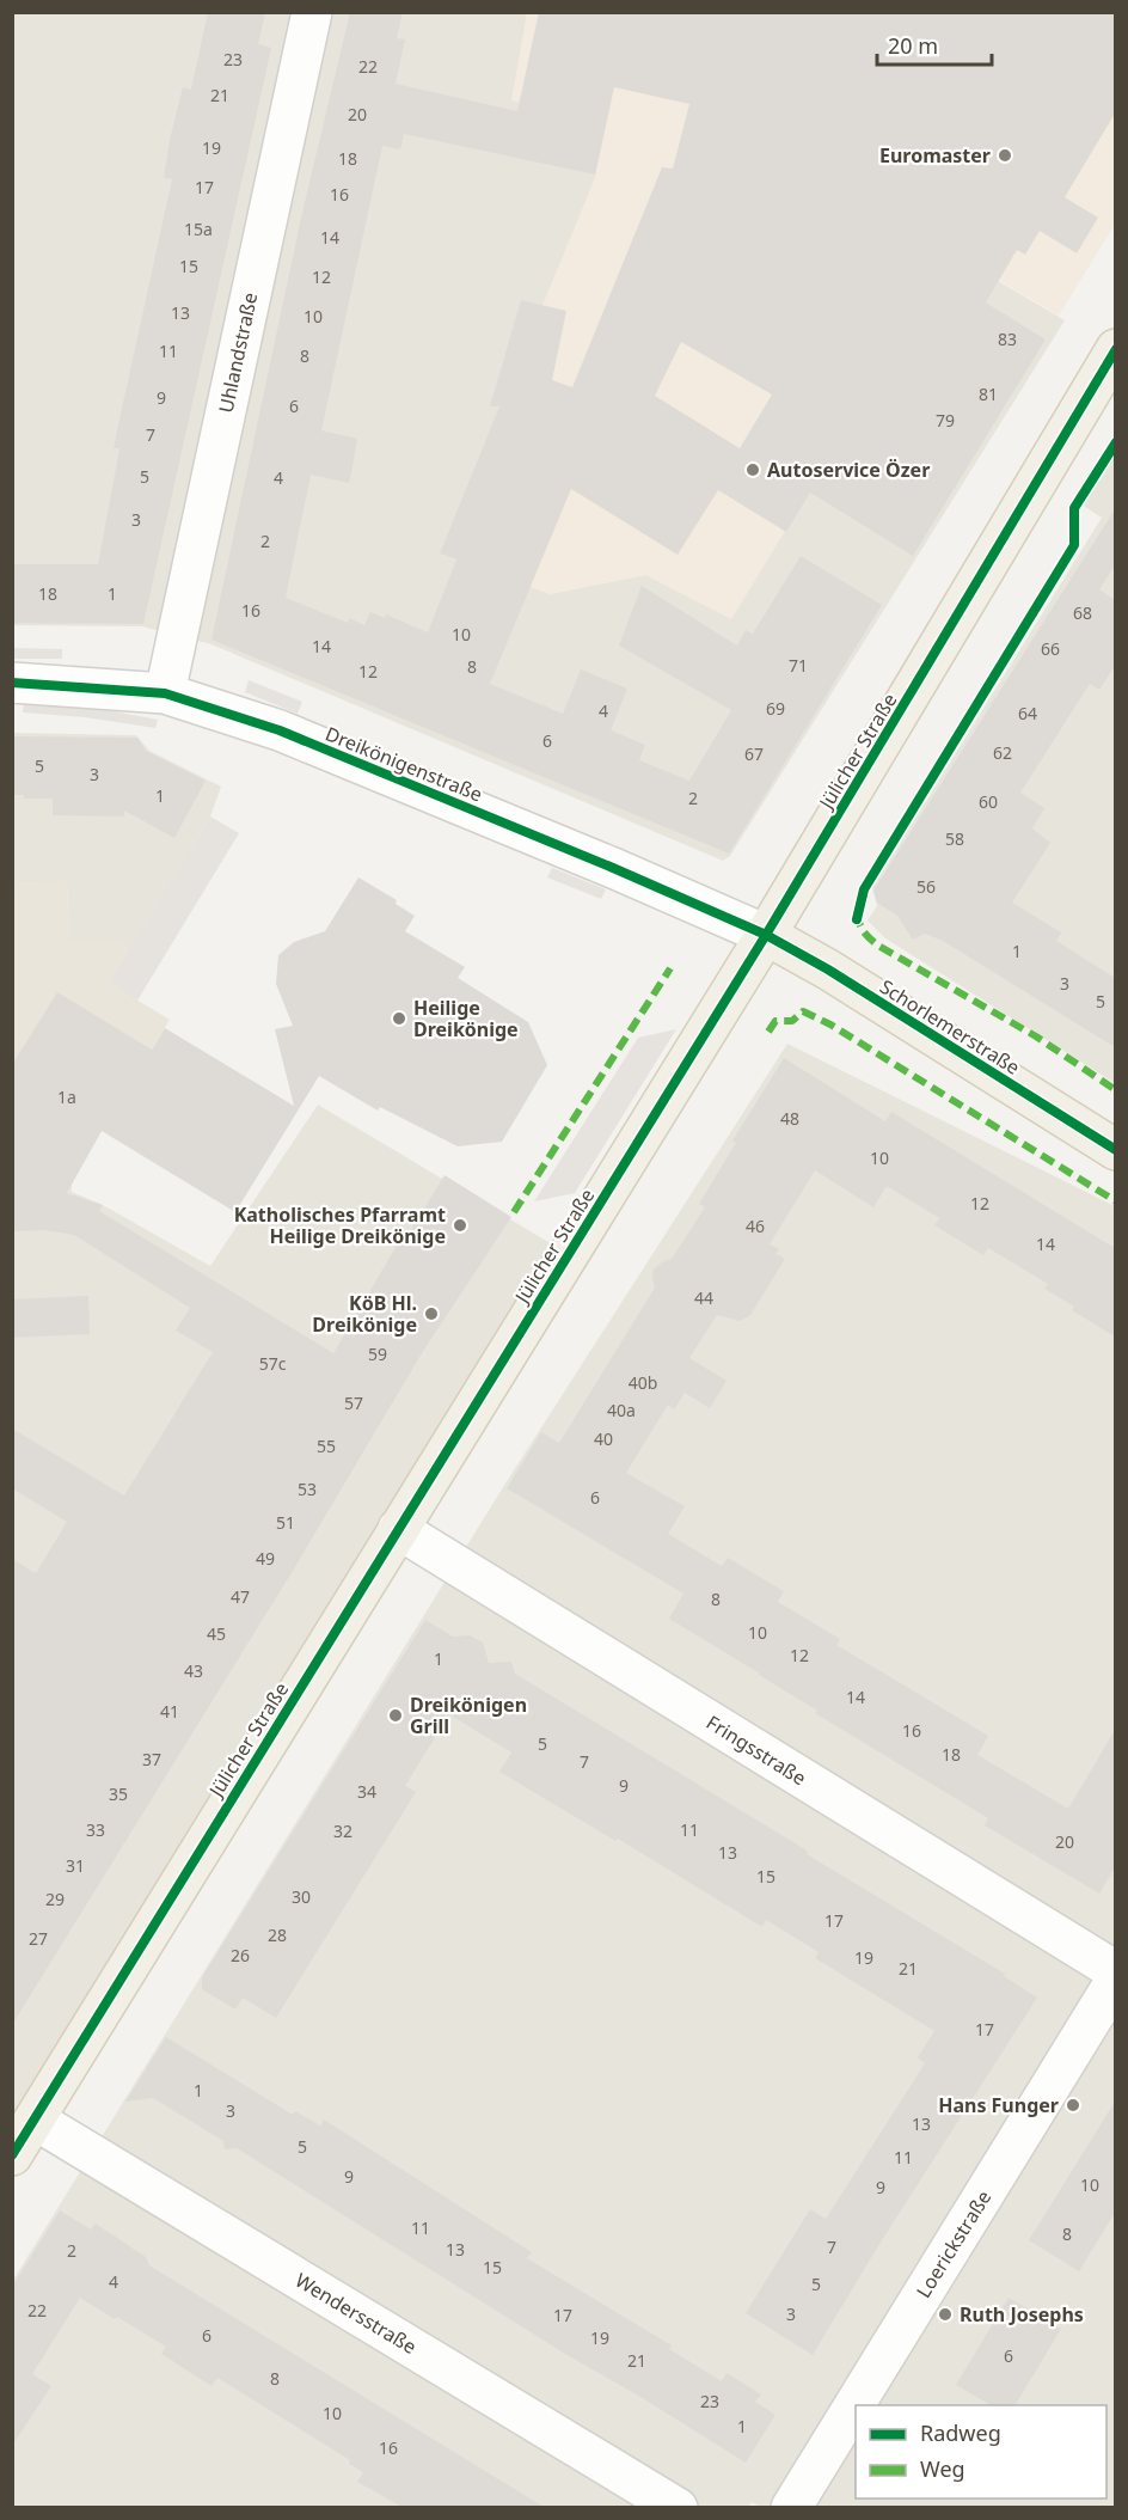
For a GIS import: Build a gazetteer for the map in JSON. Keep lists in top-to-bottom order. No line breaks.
{"streets":{"main road":["Jülicher Straße","Schorlemerstraße"],"street":["Uhlandstraße","Dreikönigenstraße","Fringsstraße","Loerickstraße","Wendersstraße"]},"crossings":[["Uhlandstraße","Dreikönigenstraße"],["Jülicher Straße","Dreikönigenstraße"],["Jülicher Straße","Schorlemerstraße"],["Jülicher Straße","Fringsstraße"],["Jülicher Straße","Wendersstraße"],["Dreikönigenstraße","Schorlemerstraße"]],"places":["Euromaster","Autoservice Özer","Heilige Dreikönige","Katholisches Pfarramt Heilige Dreikönige","KöB Hl. Dreikönige","Dreikönigen Grill","Hans Funger","Ruth Josephs"],"house_numbers":["23","22","21","20","19","18","17","16","15a","14","15","12","13","10","83","11","8","81","9","6","79","7","5","4","3","2","18","1","16","68","10","14","66","71","8","12","69","4","64","6","62","67","5","3","1","2","60","58","56","1","3","5","1a","48","10","12","46","14","44","59","57c","40b","57","40a","40","55","53","6","51","49","47","8","10","45","12","1","43","14","41","16","5","18","37","7","9","34","35","33","11","32","20","13","31","15","30","29","17","28","27","26","19","21","17","1","3","13","5","11","9","10","9","11","8","7","13","2","15","4","5","22","3","17","6","19","6","21","8","23","10","1","16"],"legend":["Radweg","Weg"],"scale_bar":"20 m"}
